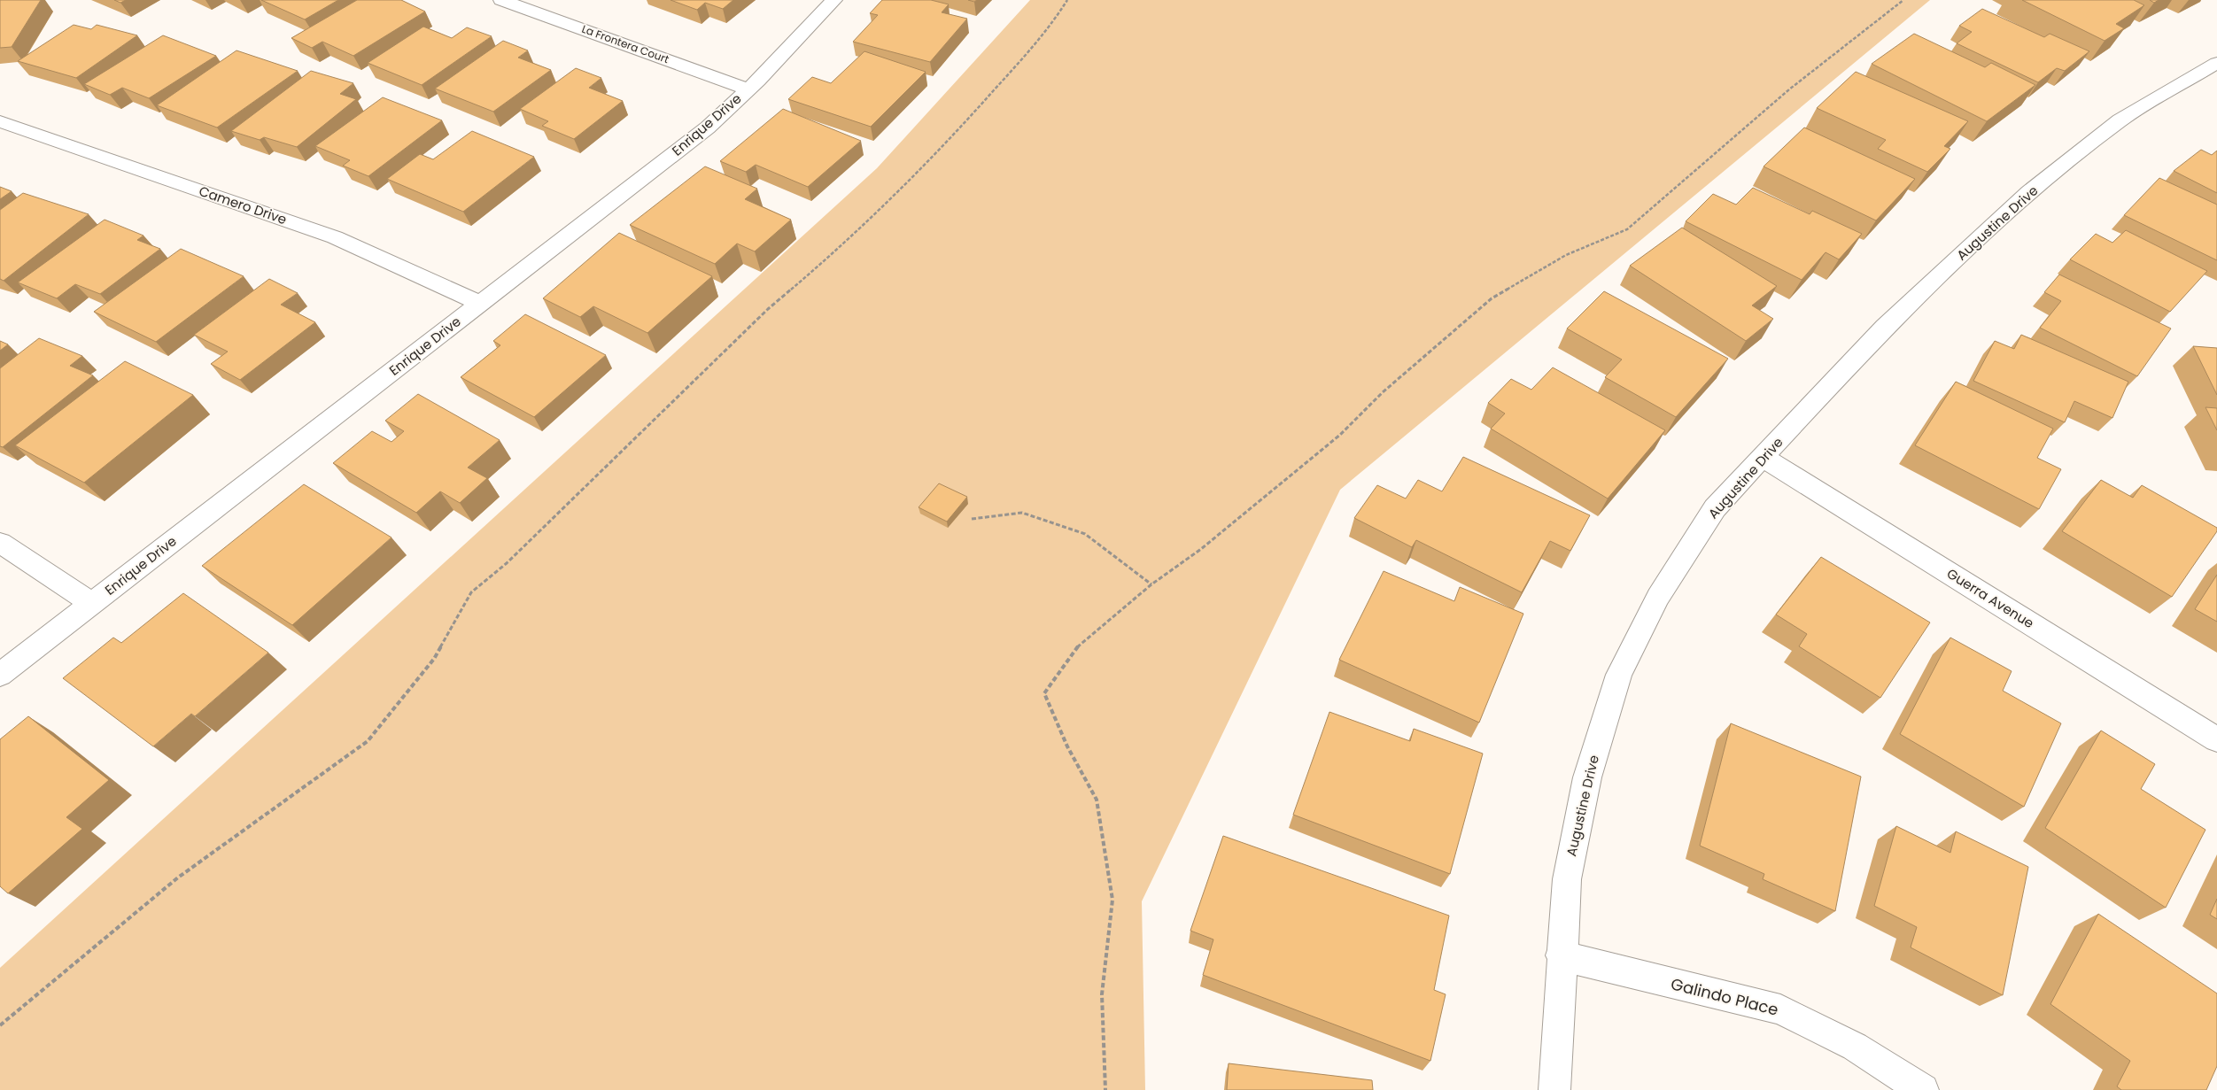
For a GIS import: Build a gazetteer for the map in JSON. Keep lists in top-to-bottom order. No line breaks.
{"streets":{"street":["La Frontera Court","Enrique Drive","Camero Drive","Augustine Drive","Guerra Avenue","Galindo Place"]},"crossings":[["La Frontera Court","Enrique Drive"],["Enrique Drive","Camero Drive"],["Augustine Drive","Guerra Avenue"],["Augustine Drive","Galindo Place"]]}
